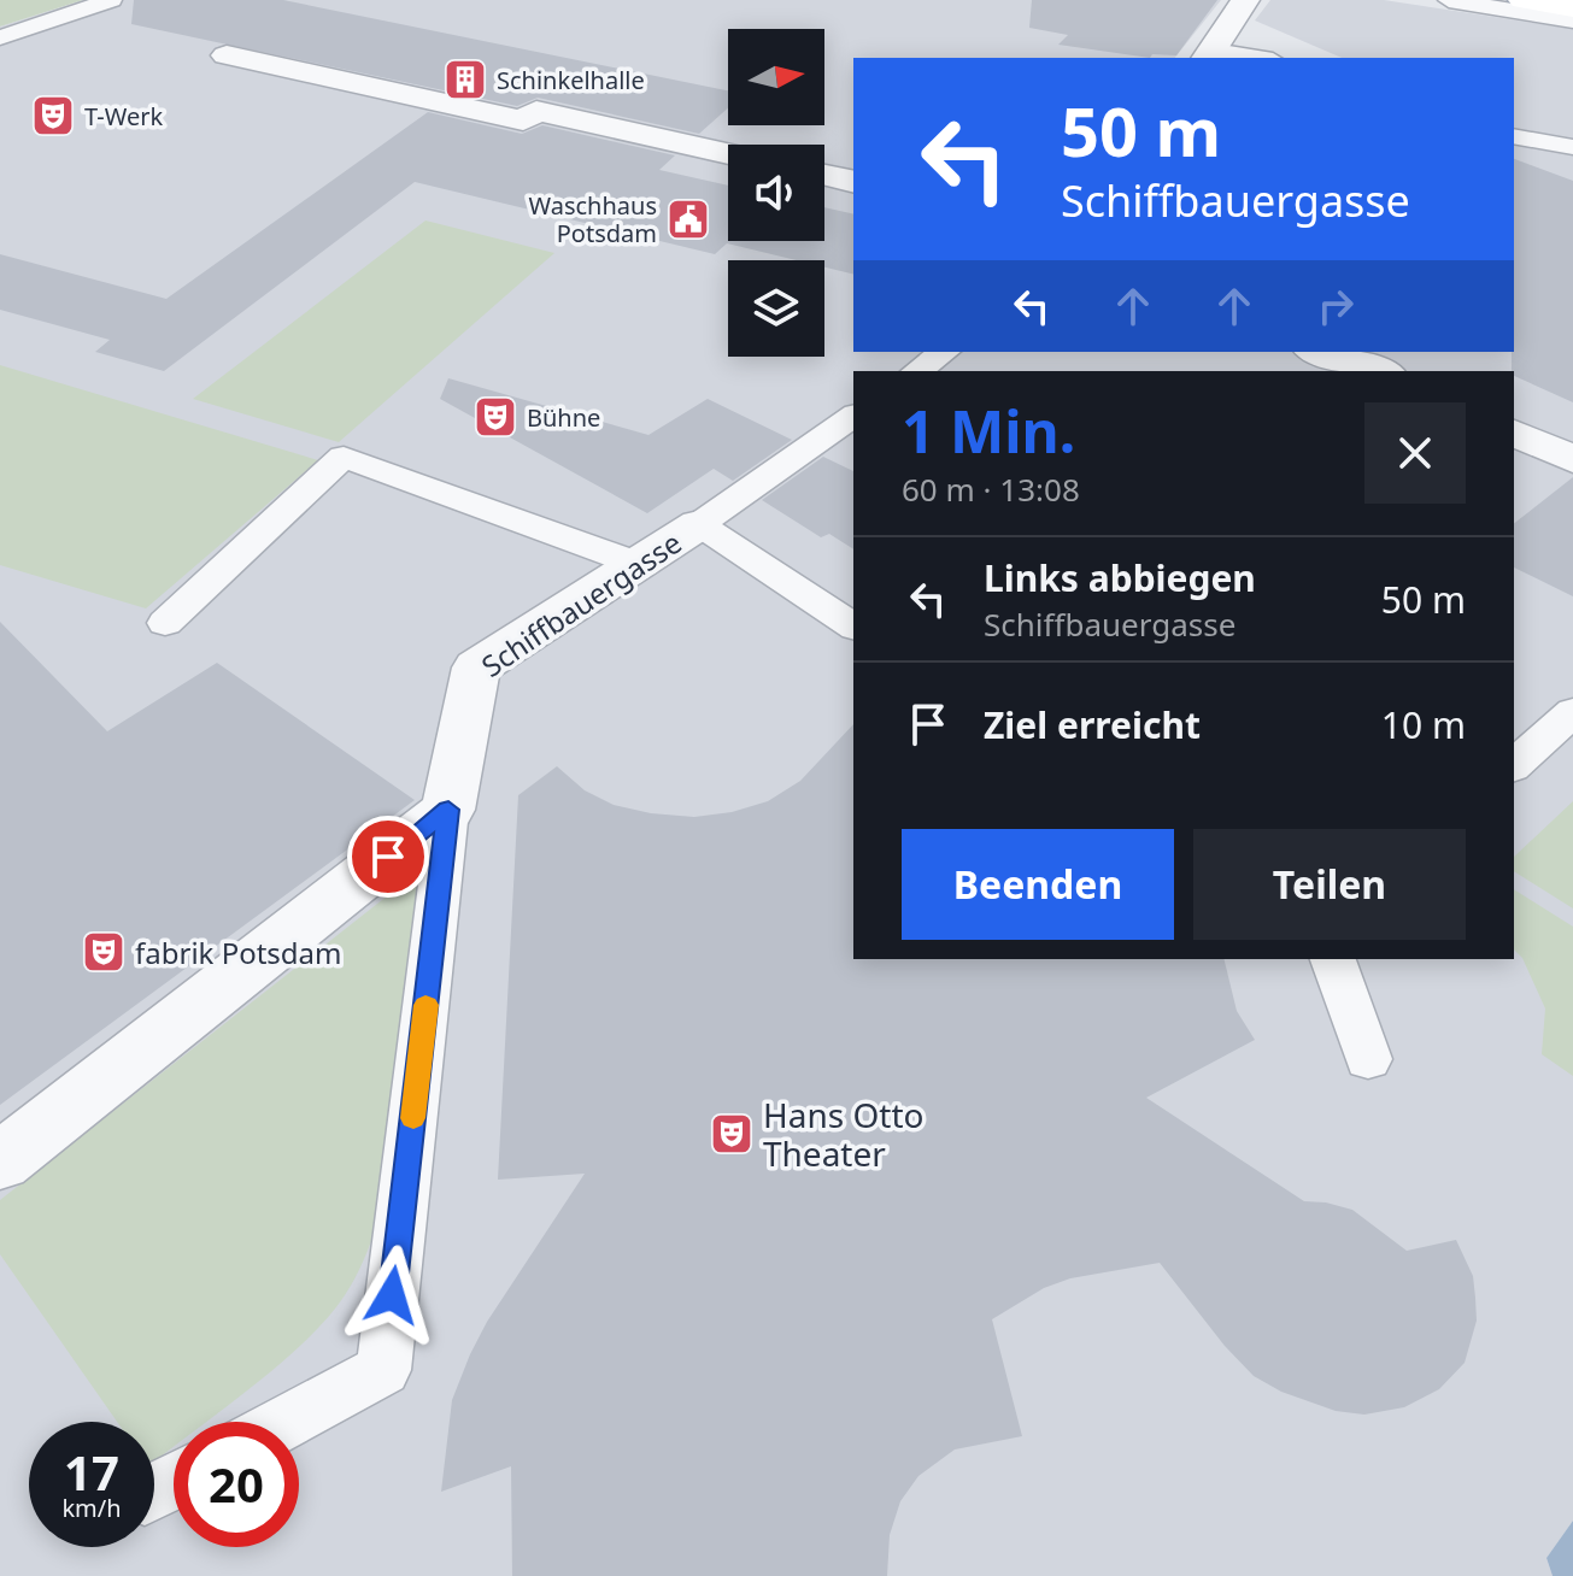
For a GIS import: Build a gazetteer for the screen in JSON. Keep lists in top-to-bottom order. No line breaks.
{"streets":{"street":["Schiffbauergasse"]},"places":{"building":["Schinkelhalle"],"theatre":["T-Werk","Bühne","fabrik Potsdam","Hans Otto Theater"],"public building":["Waschhaus Potsdam"]},"north":"right","page":{"turn":["50 m","Schiffbauergasse"],"heading":["1 Min.","60 m · 13:08"],"list":[{"name":"Links abbiegen","note":"Schiffbauergasse","value":"50 m"},{"name":"Ziel erreicht","value":"10 m"}],"buttons":["Beenden","Teilen"],"speed":"17 km/h","limit":"20"}}
